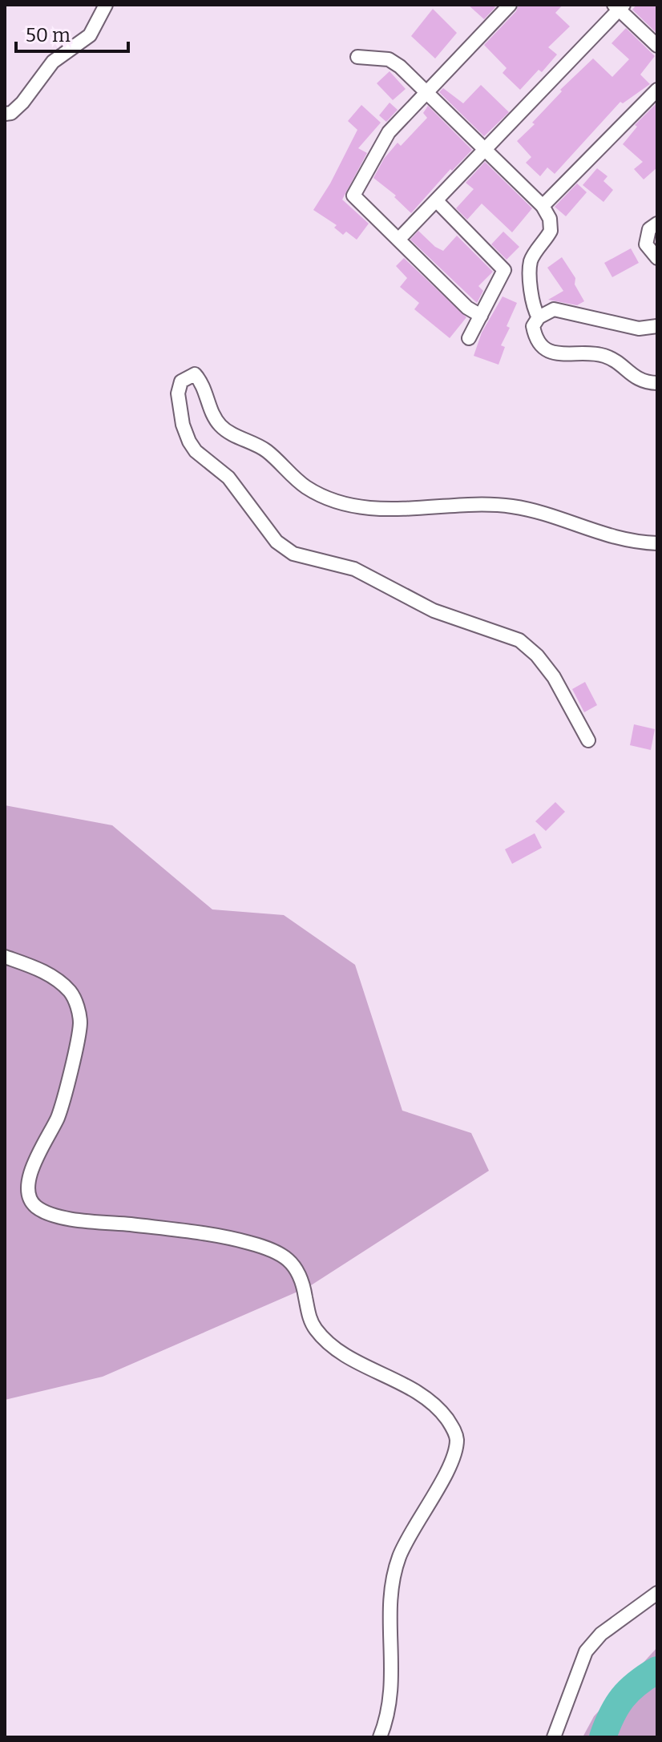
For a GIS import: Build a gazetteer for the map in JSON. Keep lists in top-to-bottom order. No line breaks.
{"scale_bar":"50 m"}
